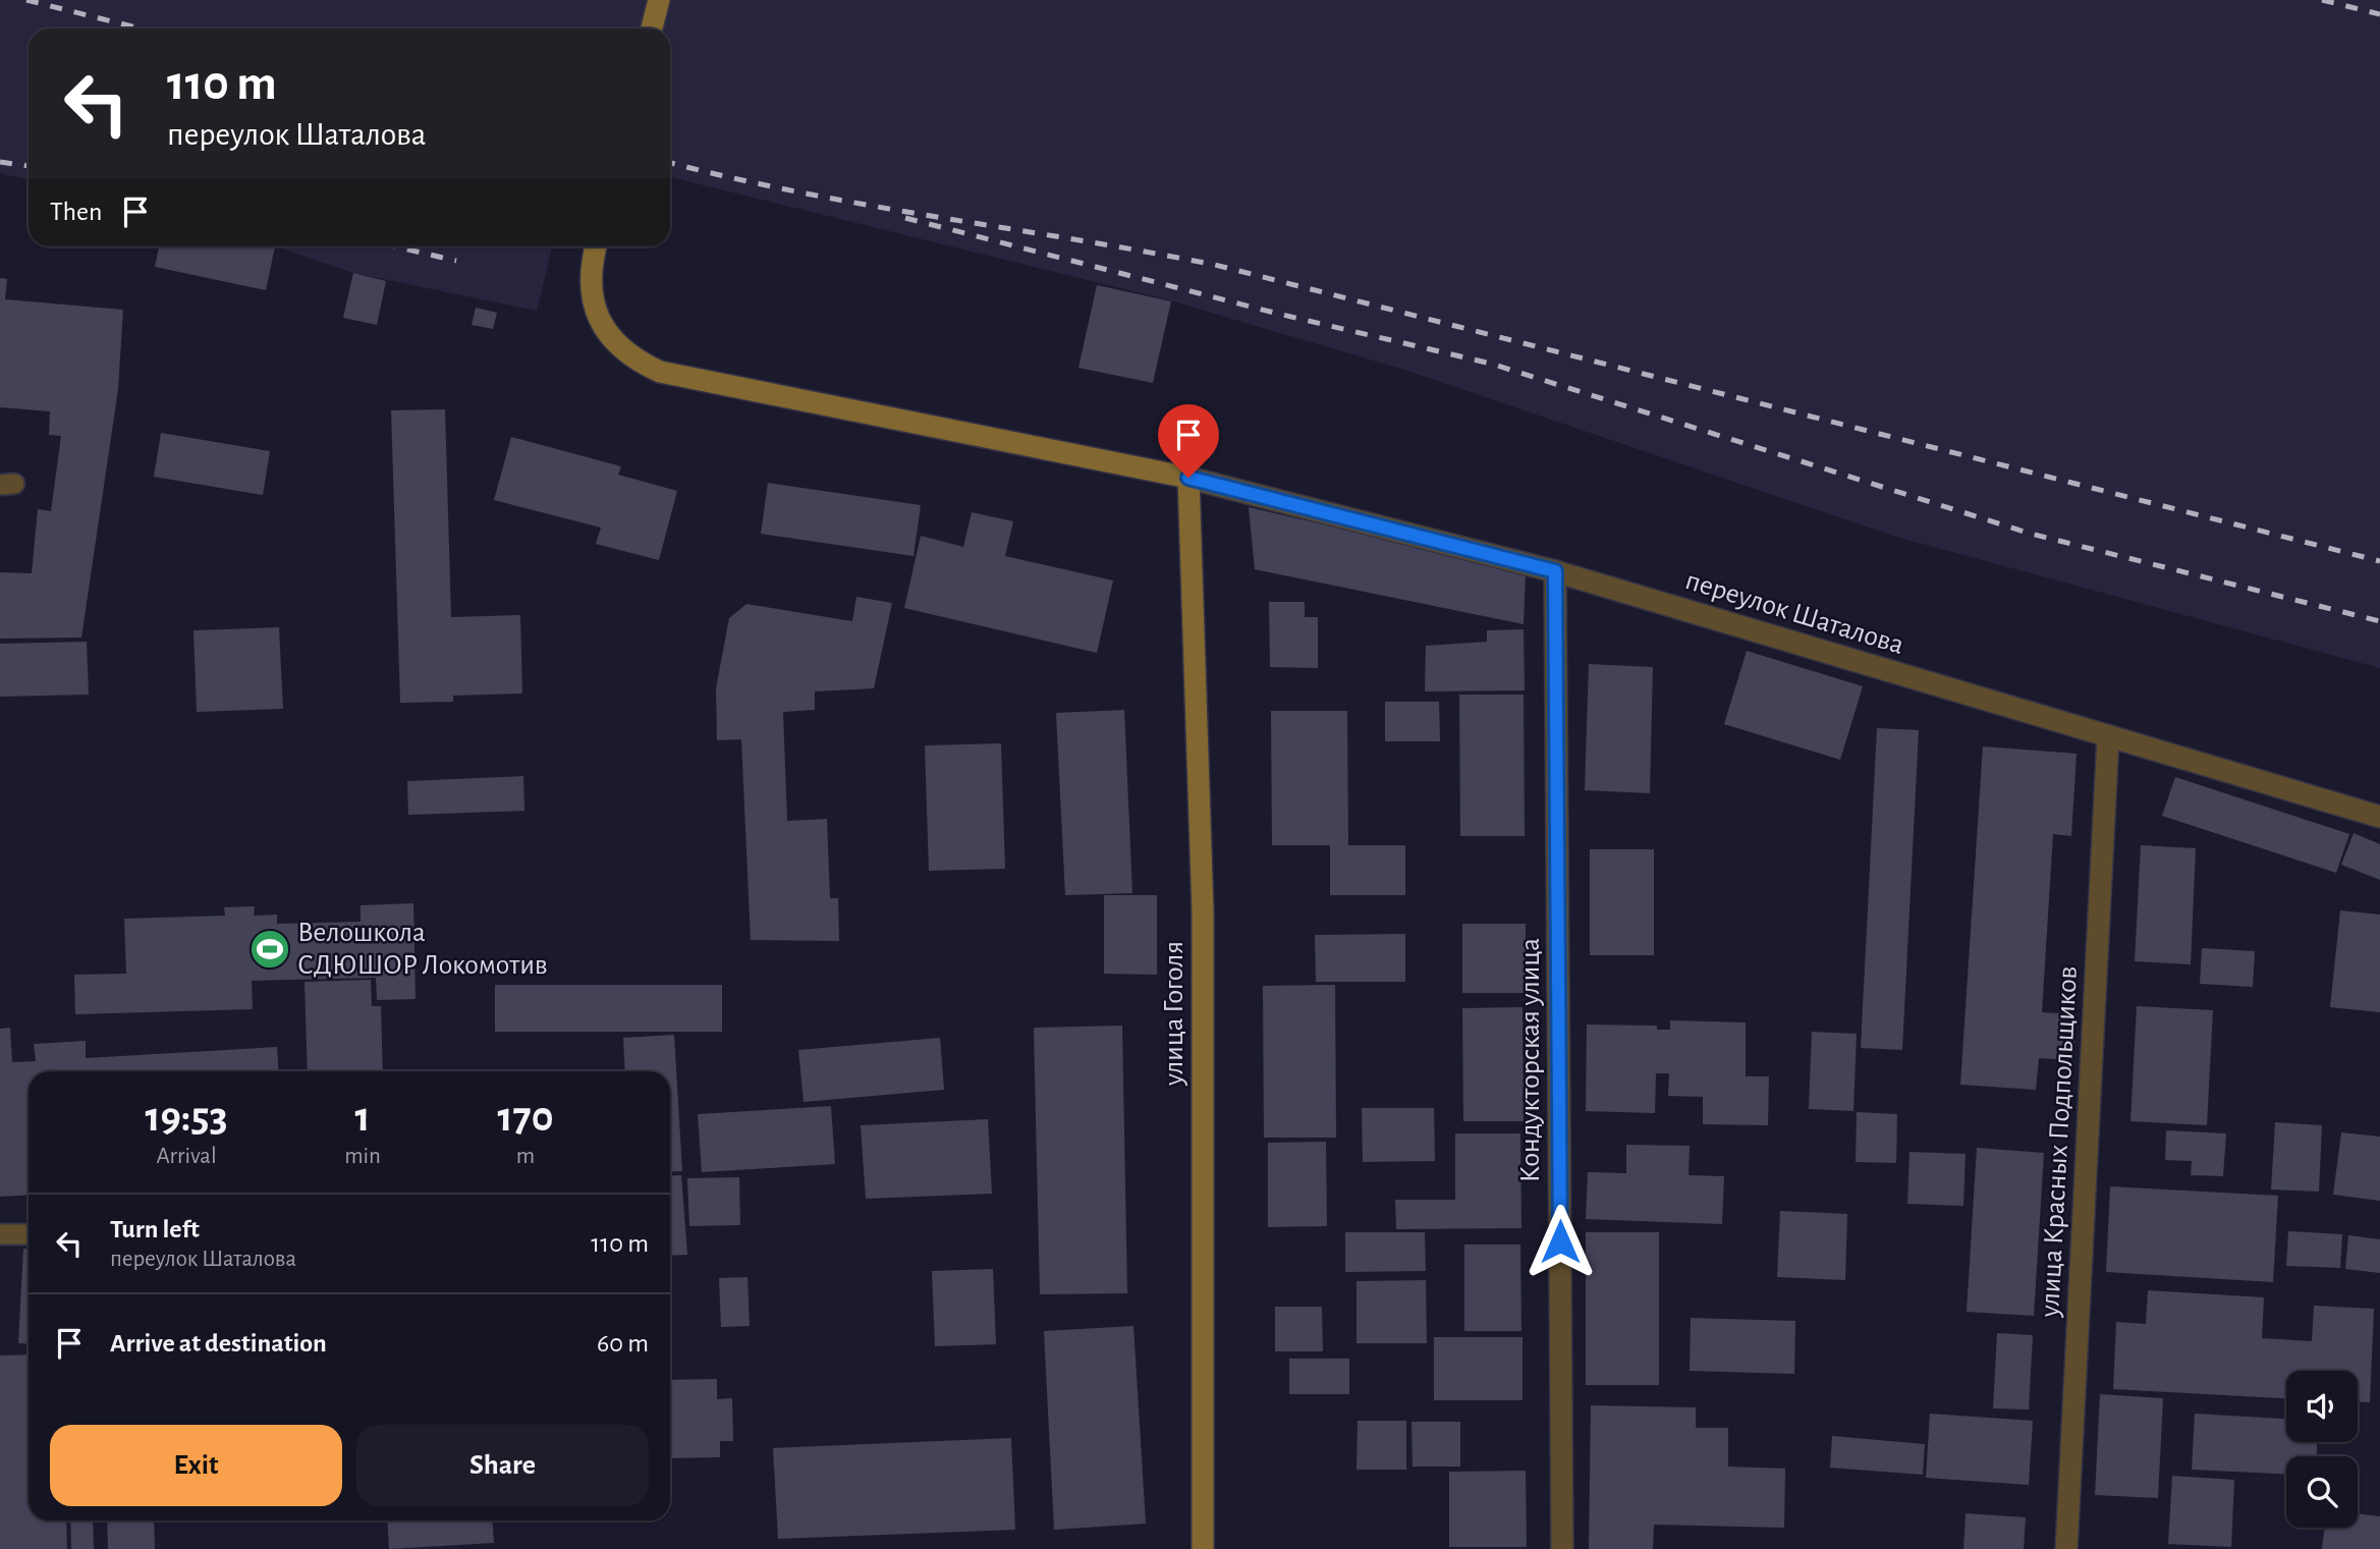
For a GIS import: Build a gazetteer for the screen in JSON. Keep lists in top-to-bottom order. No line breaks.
{"streets":{"main road":["улица Гоголя"],"street":["переулок Шаталова","Кондукторская улица","улица Красных Подпольщиков"]},"crossings":[["переулок Шаталова","улица Гоголя"],["переулок Шаталова","Кондукторская улица"],["переулок Шаталова","улица Красных Подпольщиков"]],"places":{"sports":["Велошкола СДЮШОР Локомотив"]},"page":{"turn":["110 m","переулок Шаталова"],"then":"Then","eta":["19:53","Arrival","1","min","170","m"],"list":[{"name":"Turn left","note":"переулок Шаталова","value":"110 m"},{"name":"Arrive at destination","value":"60 m"}],"buttons":["Exit","Share"]}}
